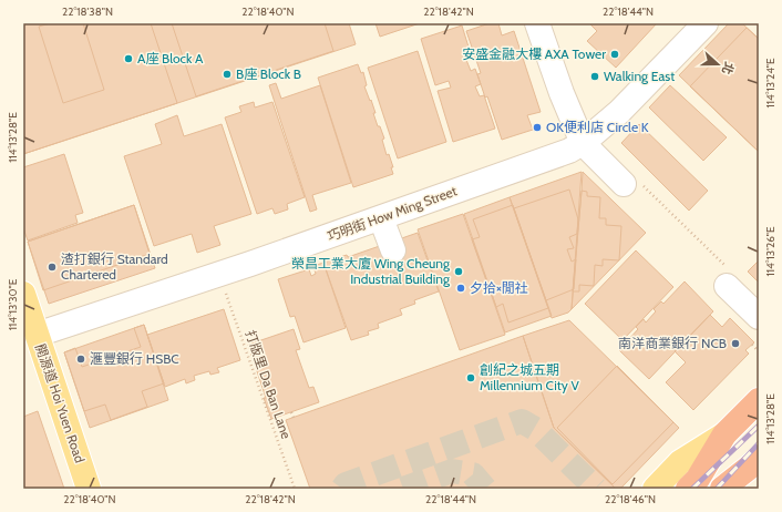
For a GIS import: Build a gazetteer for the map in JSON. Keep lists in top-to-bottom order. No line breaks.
{"streets":{"main road":["開源道 Hoi Yuen Road"],"street":["巧明街 How Ming Street"],"path":["打版里 Da Ban Lane"]},"crossings":[["巧明街 How Ming Street","開源道 Hoi Yuen Road"]],"places":["安盛金融大樓 AXA Tower","A座 Block A","B座 Block B","Walking East","OK便利店 Circle K","渣打銀行 Standard Chartered","榮昌工業大廈 Wing Cheung Industrial Building","夕拾×閒社","南洋商業銀行 NCB","滙豐銀行 HSBC","創紀之城五期 Millennium City V"],"north":"right","coordinates":["22°18'38\"N","22°18'40\"N","22°18'42\"N","22°18'44\"N","114°13'24\"E","114°13'28\"E","114°13'26\"E","114°13'30\"E","22°18'46\"N"]}
